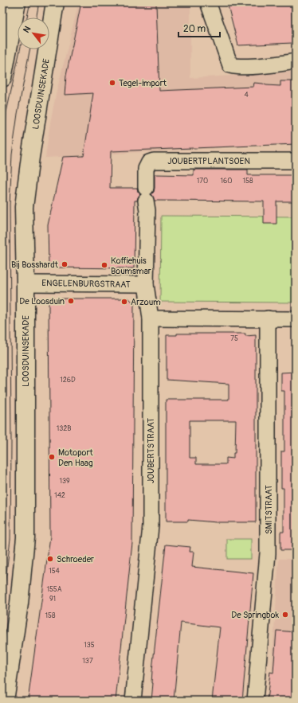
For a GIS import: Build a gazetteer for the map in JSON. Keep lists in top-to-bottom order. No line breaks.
{"streets":{"main road":["LOOSDUINSEKADE"],"street":["JOUBERTPLANTSOEN","ENGELENBURGSTRAAT","JOUBERTSTRAAT","SMITSTRAAT"]},"crossings":[["LOOSDUINSEKADE","ENGELENBURGSTRAAT"],["JOUBERTPLANTSOEN","JOUBERTSTRAAT"],["ENGELENBURGSTRAAT","JOUBERTSTRAAT"]],"places":["Tegel-import","Bij Bosshardt","Koffiehuis Boumsmar","De Loosduin","Arzoum","Motoport Den Haag","Schroeder","De Springbok"],"house_numbers":["4","170","160","158","75","126D","132B","139","142","154","155A","91","158","135","137"],"scale_bar":"20 m","north":"top left"}
